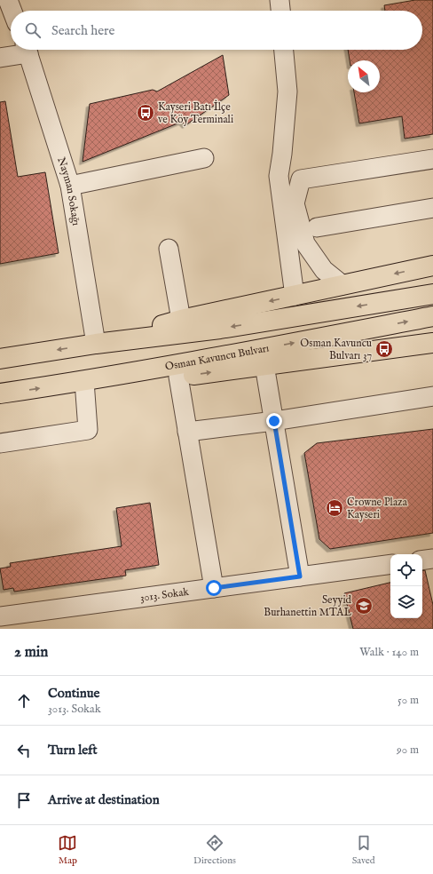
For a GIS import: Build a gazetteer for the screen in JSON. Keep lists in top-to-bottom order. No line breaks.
{"streets":{"highway":["Osman Kavuncu Bulvarı"],"street":["Nayman Sokağı","3013. Sokak"]},"places":{"bus stop":["Kayseri Batı İlçe ve Köy Terminali","Osman Kavuncu Bulvarı 37"],"hotel":["Crowne Plaza Kayseri"],"school or university":["Seyyid Burhanettin MTAL"]},"north":"top left","page":{"search":"Search here","heading":["2 min","Walk · 140 m"],"list":[["Continue","3013. Sokak","50 m"],["Turn left","90 m"],"Arrive at destination"],"nav":["Map","Directions","Saved"]}}
